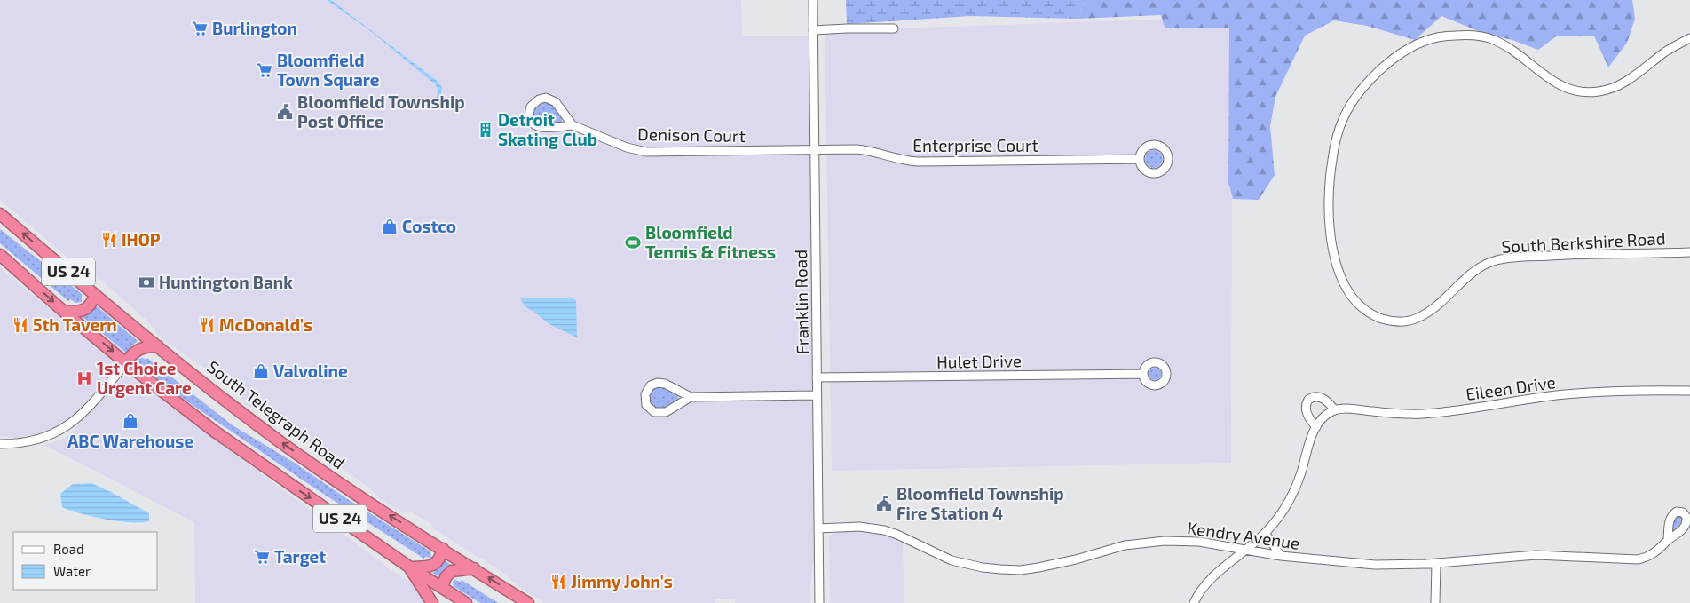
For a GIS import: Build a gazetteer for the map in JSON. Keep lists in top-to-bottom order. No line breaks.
{"streets":{"highway":["US 24","South Telegraph Road"],"street":["Denison Court","Enterprise Court","South Berkshire Road","Franklin Road","Hulet Drive","Eileen Drive","Kendry Avenue"]},"crossings":[["Denison Court","Enterprise Court"],["Denison Court","Franklin Road"],["Enterprise Court","Franklin Road"],["Franklin Road","Hulet Drive"],["Franklin Road","Kendry Avenue"]],"places":{"supermarket":["Burlington","Bloomfield Town Square","Target"],"public building":["Bloomfield Township Post Office","Bloomfield Township Fire Station 4"],"building":["Detroit Skating Club"],"shop":["Costco","Valvoline","ABC Warehouse"],"restaurant":["IHOP","5th Tavern","McDonald's","Jimmy John's"],"sports":["Bloomfield Tennis & Fitness"],"bank":["Huntington Bank"],"hospital":["1st Choice Urgent Care"]},"legend":["Road","Water"]}
